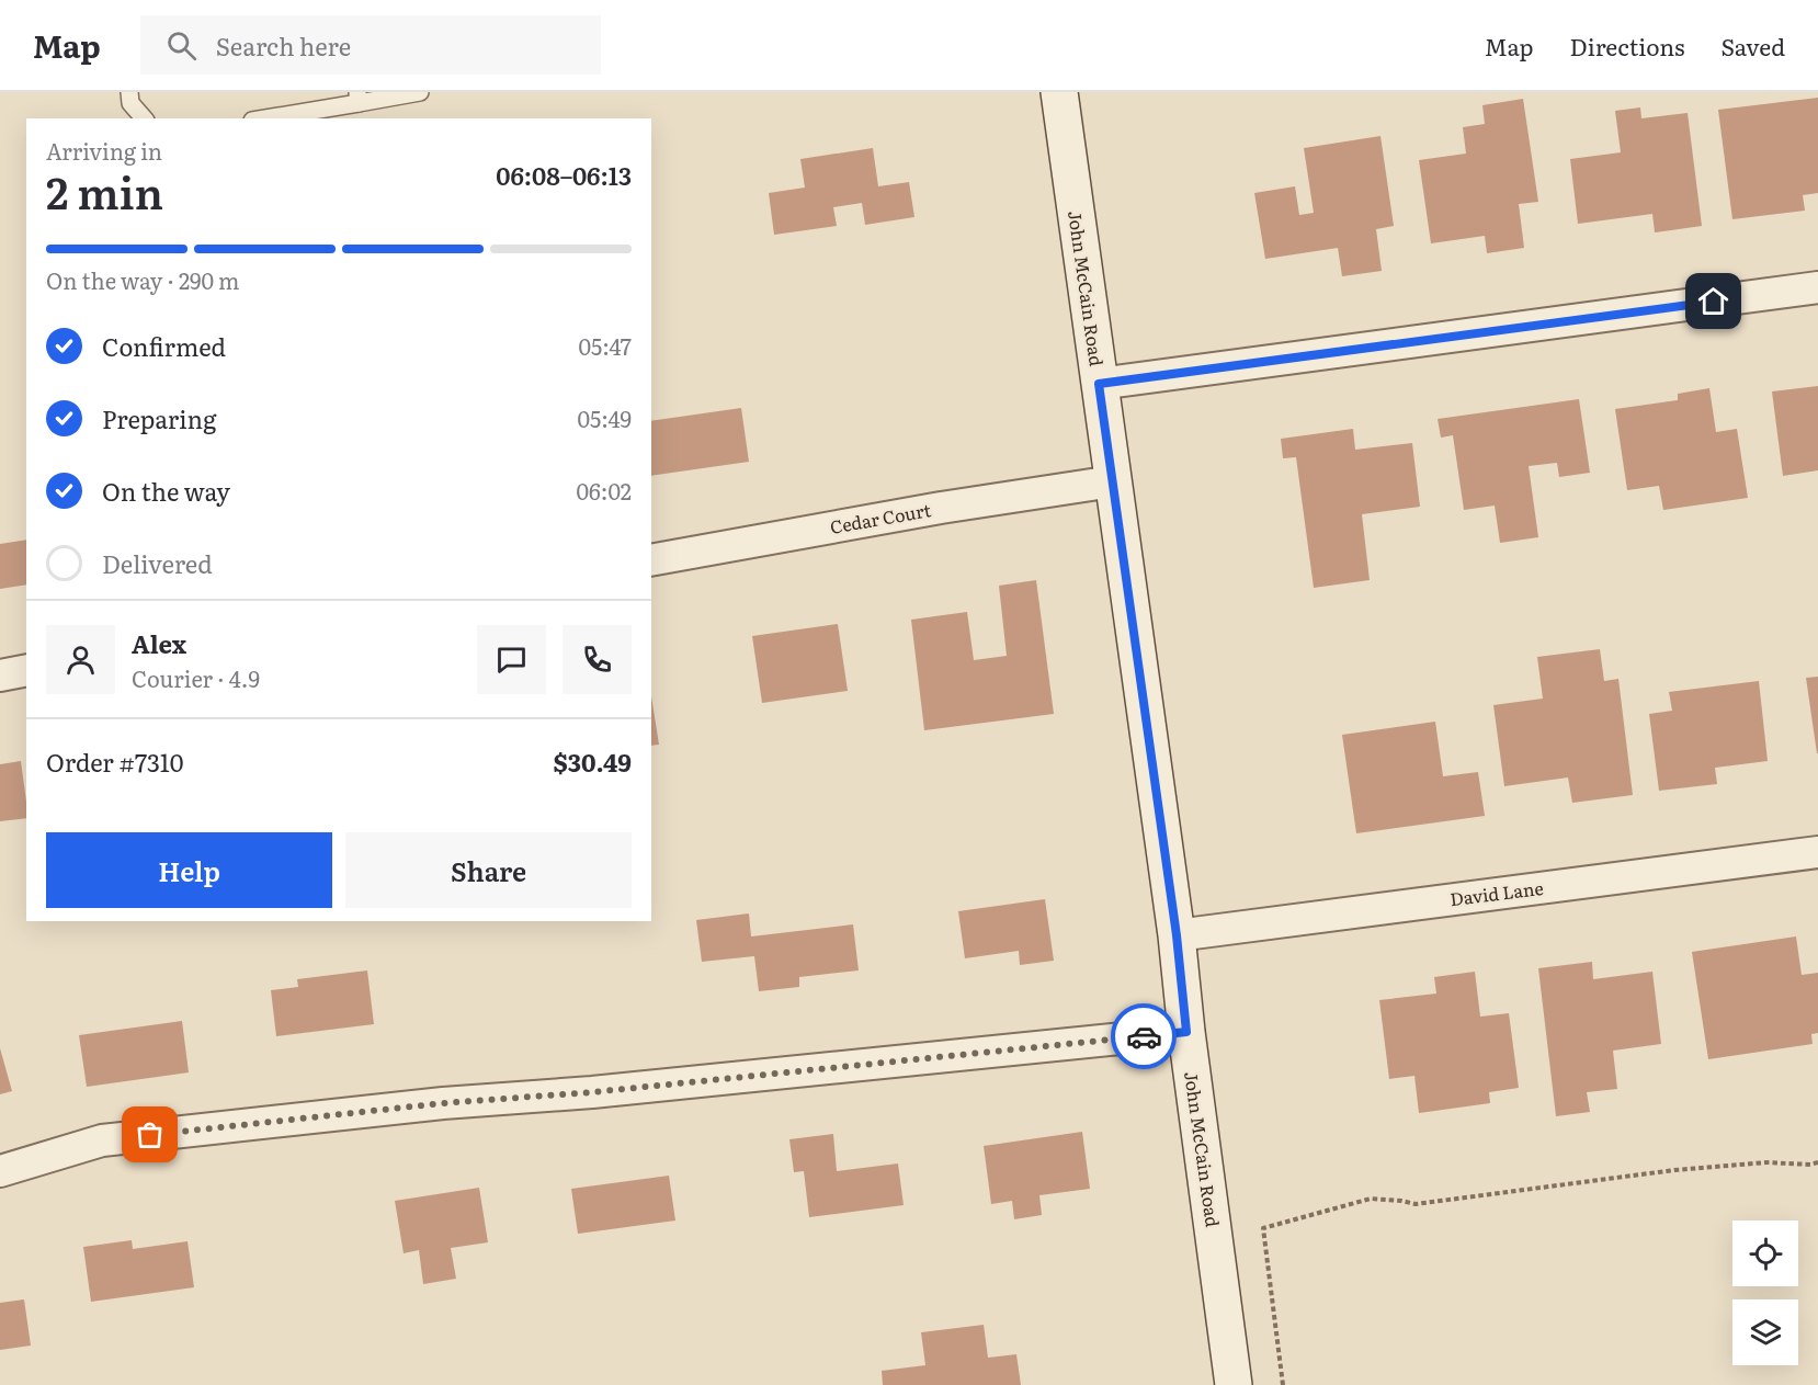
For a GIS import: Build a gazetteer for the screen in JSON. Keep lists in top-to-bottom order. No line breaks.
{"streets":{"main road":["John McCain Road"],"street":["Cedar Court","David Lane"]},"crossings":[["John McCain Road","Cedar Court"],["John McCain Road","David Lane"]],"page":{"header":"Map","search":"Search here","nav":["Map","Directions","Saved"],"heading":["2 min","Arriving in","06:08–06:13"],"panel":["Alex","Courier · 4.9","Order #7310","$30.49"],"bar":"On the way · 290 m","list":[["Confirmed","05:47"],["Preparing","05:49"],["On the way","06:02"],"Delivered"],"buttons":["Help","Share"]}}
